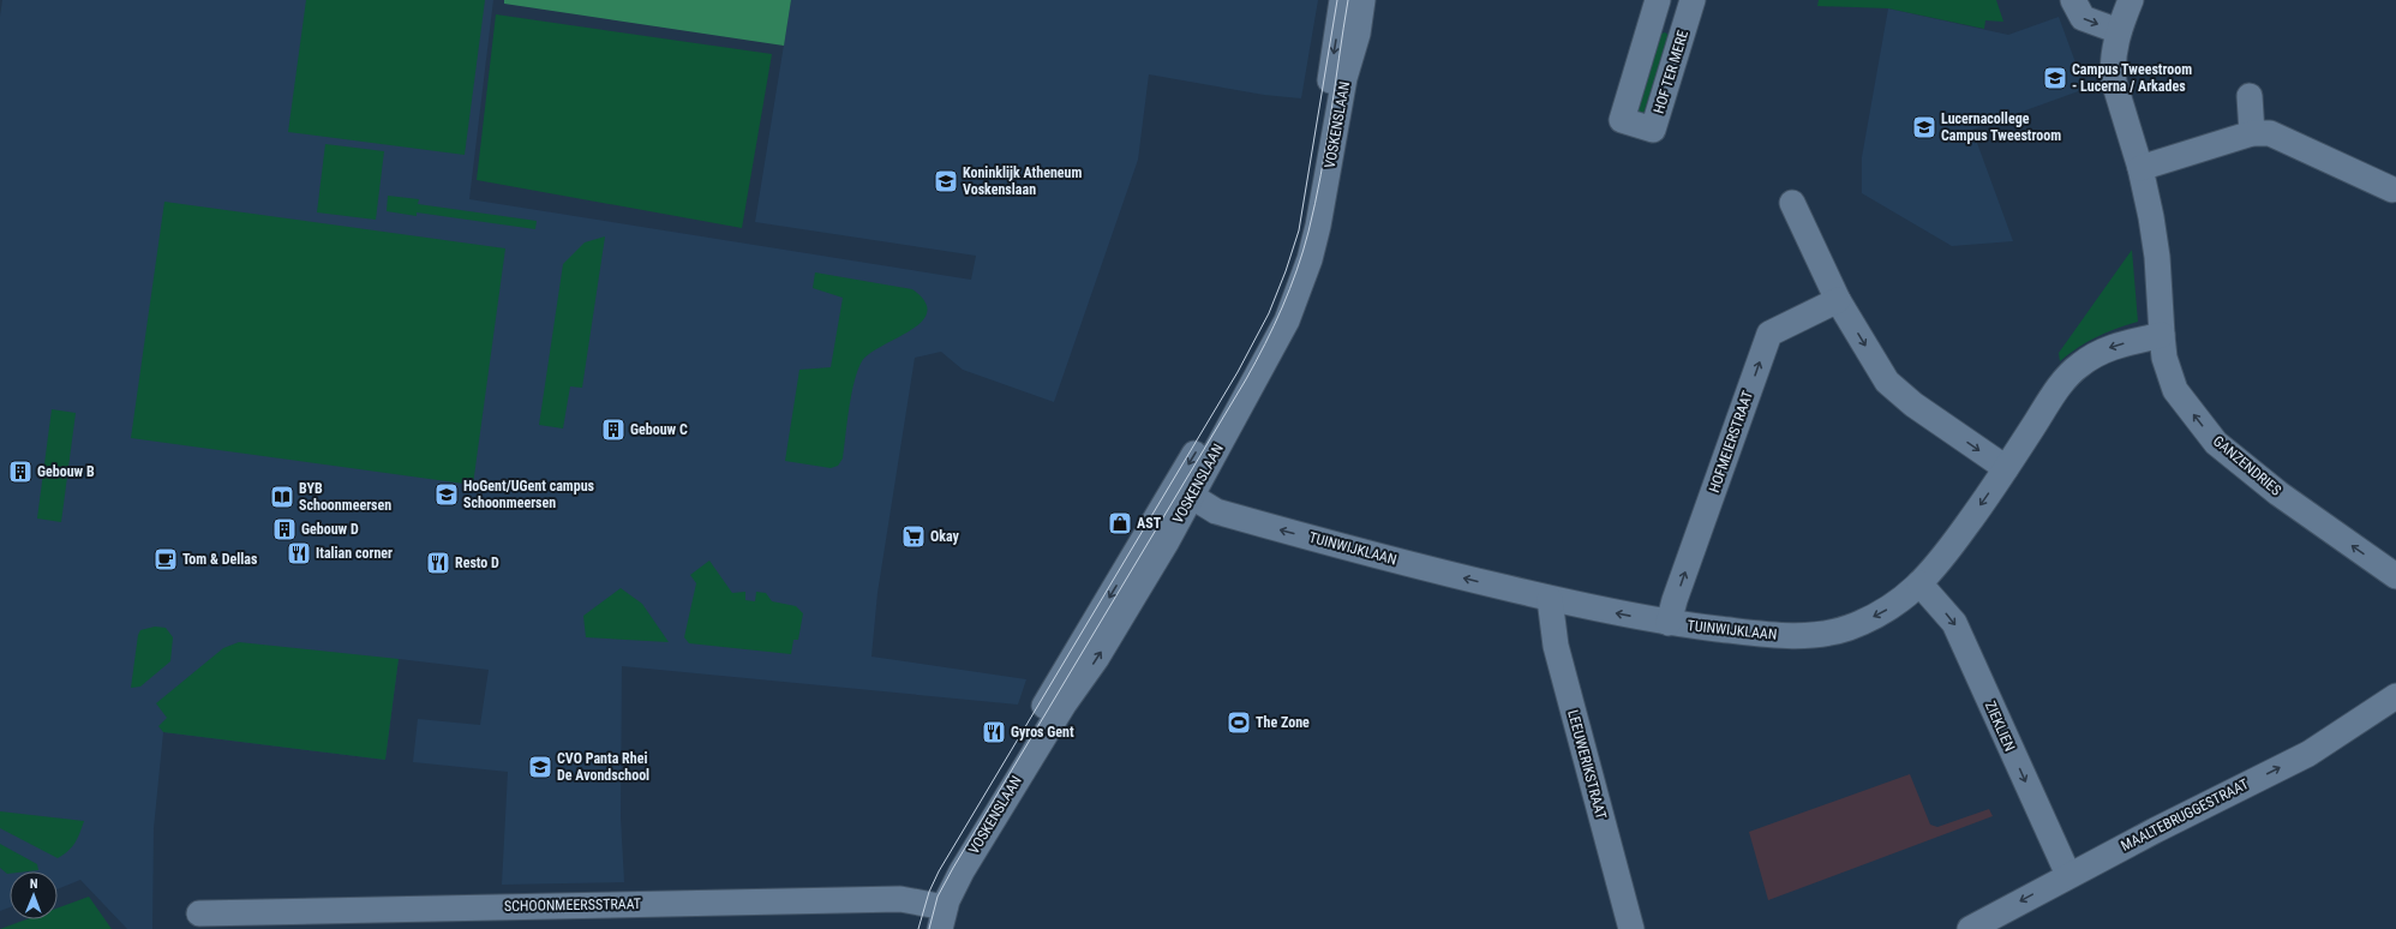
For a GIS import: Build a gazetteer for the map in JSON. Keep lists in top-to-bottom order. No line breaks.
{"streets":{"street":["HOF TER MERE","VOSKENSLAAN","HOFMEIERSTRAAT","GANZENDRIES","TUINWIJKLAAN","ZIEKLIEN","LEEUWERIKSTRAAT","MAALTEBRUGGESTRAAT","SCHOONMEERSSTRAAT"]},"crossings":[["VOSKENSLAAN","TUINWIJKLAAN"],["VOSKENSLAAN","SCHOONMEERSSTRAAT"],["HOFMEIERSTRAAT","TUINWIJKLAAN"],["GANZENDRIES","TUINWIJKLAAN"],["TUINWIJKLAAN","ZIEKLIEN"],["TUINWIJKLAAN","LEEUWERIKSTRAAT"],["ZIEKLIEN","MAALTEBRUGGESTRAAT"]],"one_way":["HOFMEIERSTRAAT","GANZENDRIES","TUINWIJKLAAN","ZIEKLIEN"],"places":{"school or university":["Campus Tweestroom - Lucerna / Arkades","Lucernacollege Campus Tweestroom","Koninklijk Atheneum Voskenslaan","HoGent/UGent campus Schoonmeersen","CVO Panta Rhei De Avondschool"],"building":["Gebouw C","Gebouw B","Gebouw D"],"library":["BYB Schoonmeersen"],"shop":["AST"],"supermarket":["Okay"],"restaurant":["Italian corner","Resto D","Gyros Gent"],"cafe":["Tom & Dellas"],"sports":["The Zone"]},"north":"top"}
